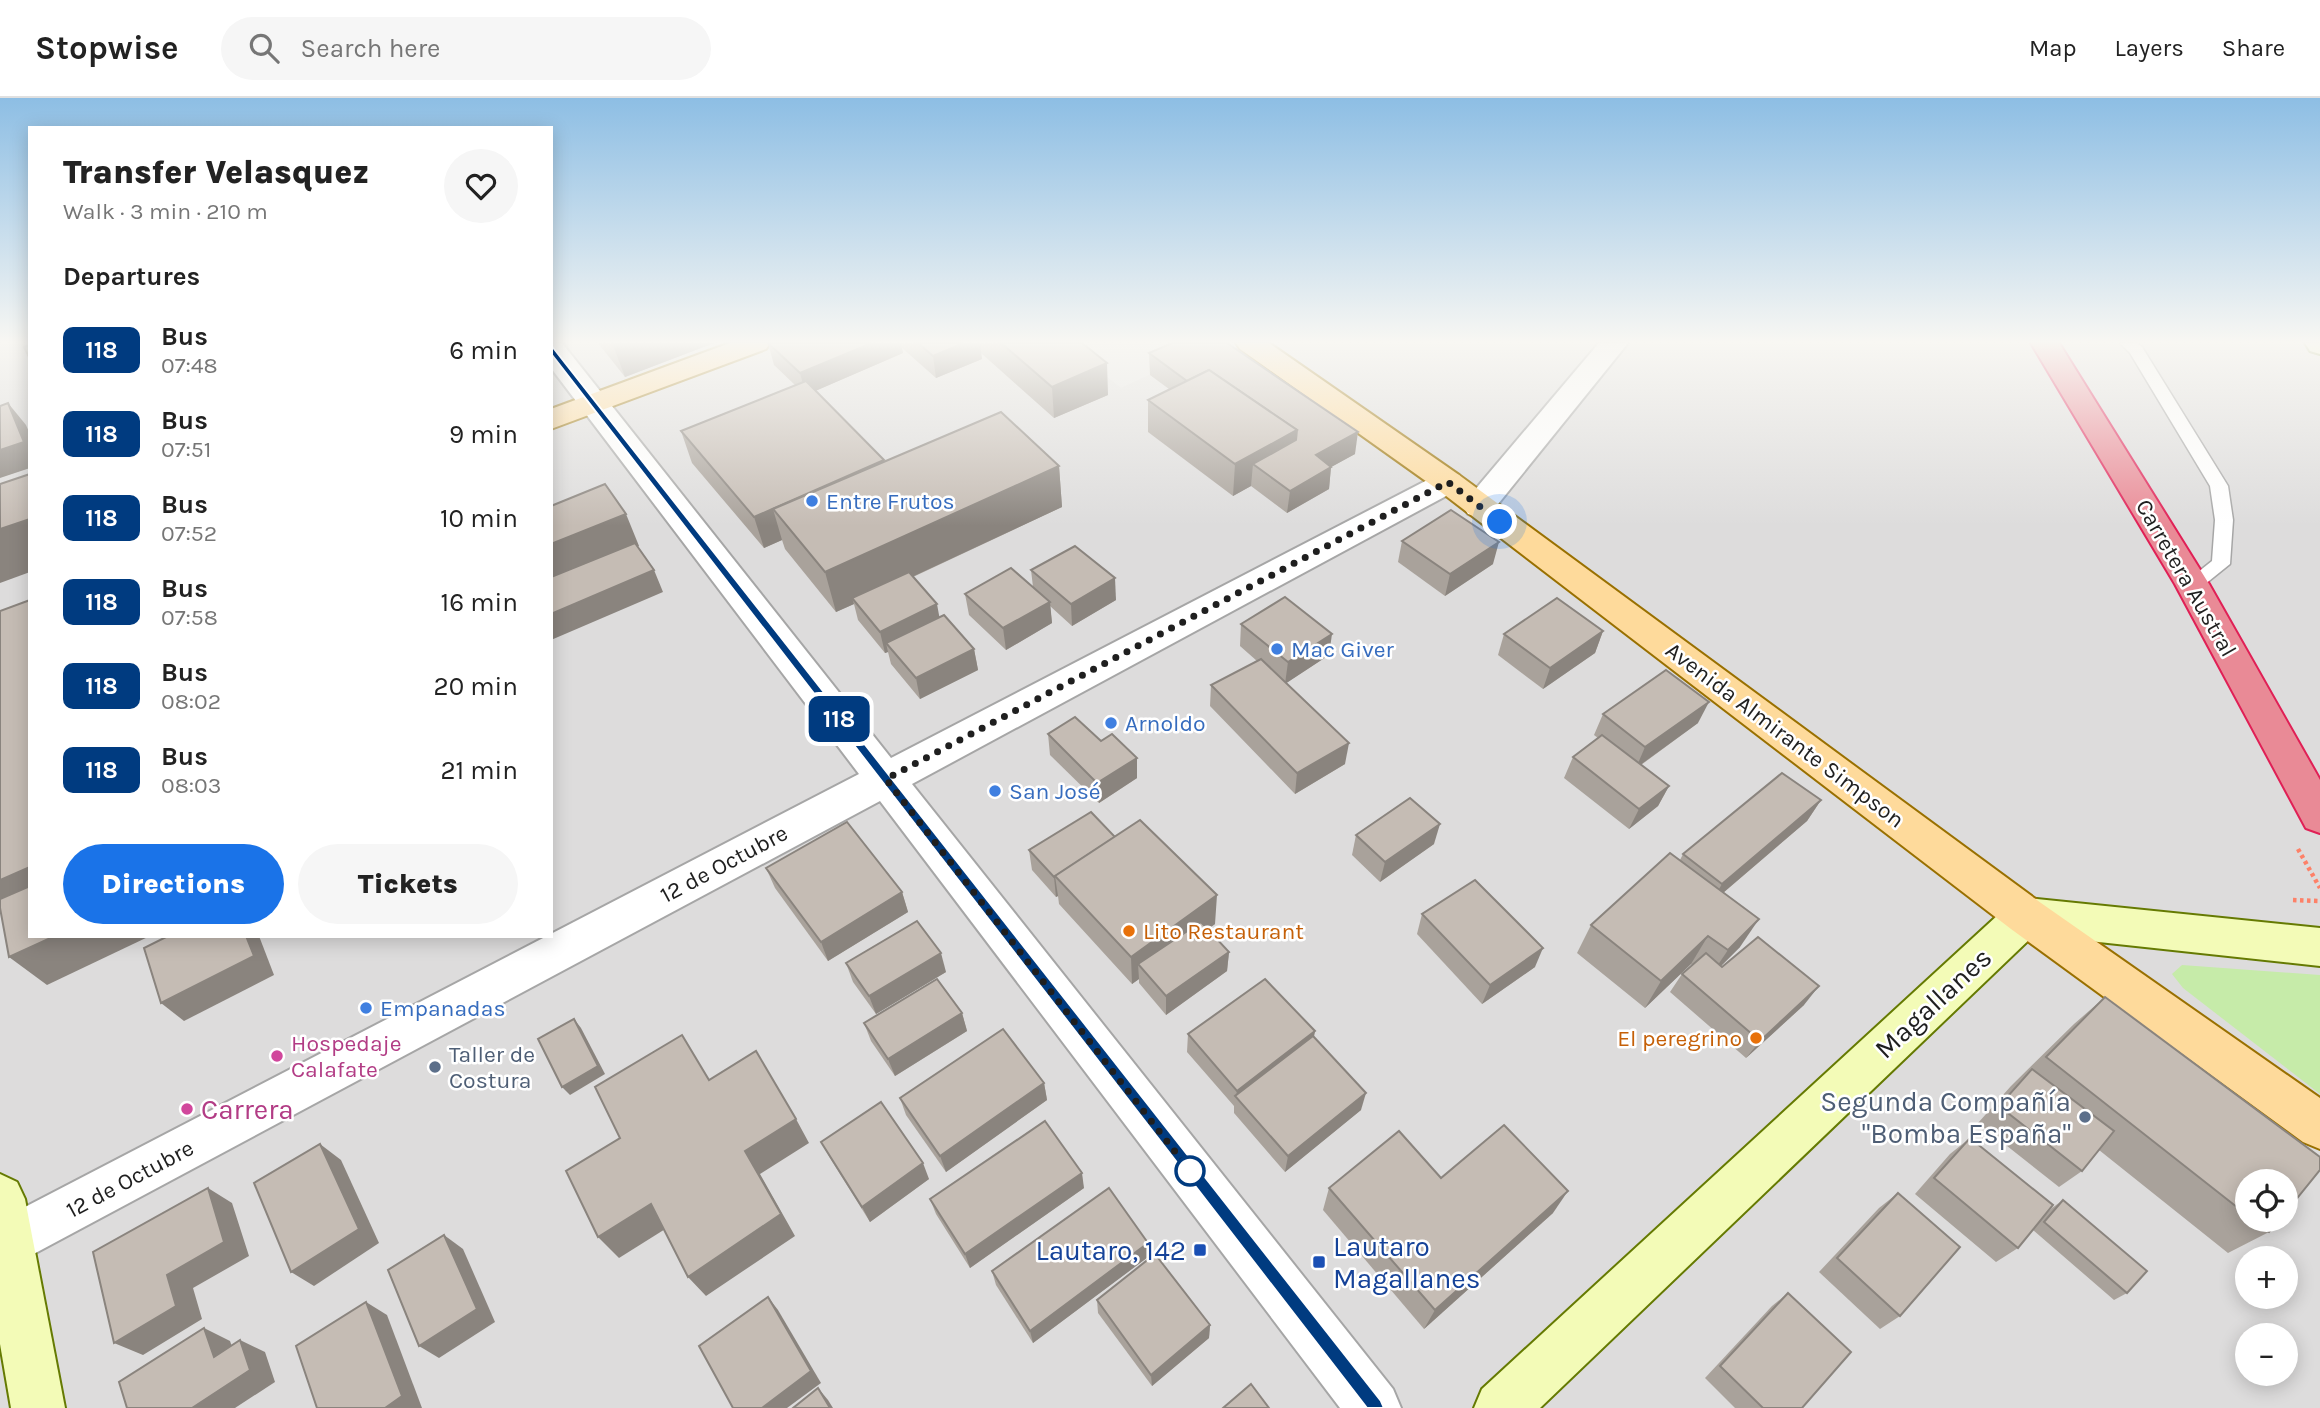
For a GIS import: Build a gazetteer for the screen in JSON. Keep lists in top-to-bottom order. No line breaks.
{"streets":{"highway":["Carretera Austral"],"main road":["Avenida Almirante Simpson"],"street":["12 de Octubre","Magallanes"]},"crossings":[["Avenida Almirante Simpson","12 de Octubre"],["Avenida Almirante Simpson","Magallanes"]],"places":{"other":["Entre Frutos","Mac Giver","Arnoldo","San José","Lito Restaurant","Empanadas","El peregrino","Hospedaje Calafate","Taller de Costura","Carrera","Segunda Compañía \"Bomba España\""],"transit":["Lautaro, 142","Lautaro Magallanes"]},"lines":["bus line 118"],"page":{"header":"Stopwise","search":"Search here","nav":["Map","Layers","Share"],"on_map":"118","heading":[["Transfer Velasquez","Walk · 3 min · 210 m"],"Departures"],"list":[{"mark":"118","name":"Bus","note":"07:48","value":"6 min"},{"mark":"118","name":"Bus","note":"07:51","value":"9 min"},{"mark":"118","name":"Bus","note":"07:52","value":"10 min"},{"mark":"118","name":"Bus","note":"07:58","value":"16 min"},{"mark":"118","name":"Bus","note":"08:02","value":"20 min"},{"mark":"118","name":"Bus","note":"08:03","value":"21 min"}],"buttons":["Directions","Tickets"],"map_buttons":["+","−"]}}
